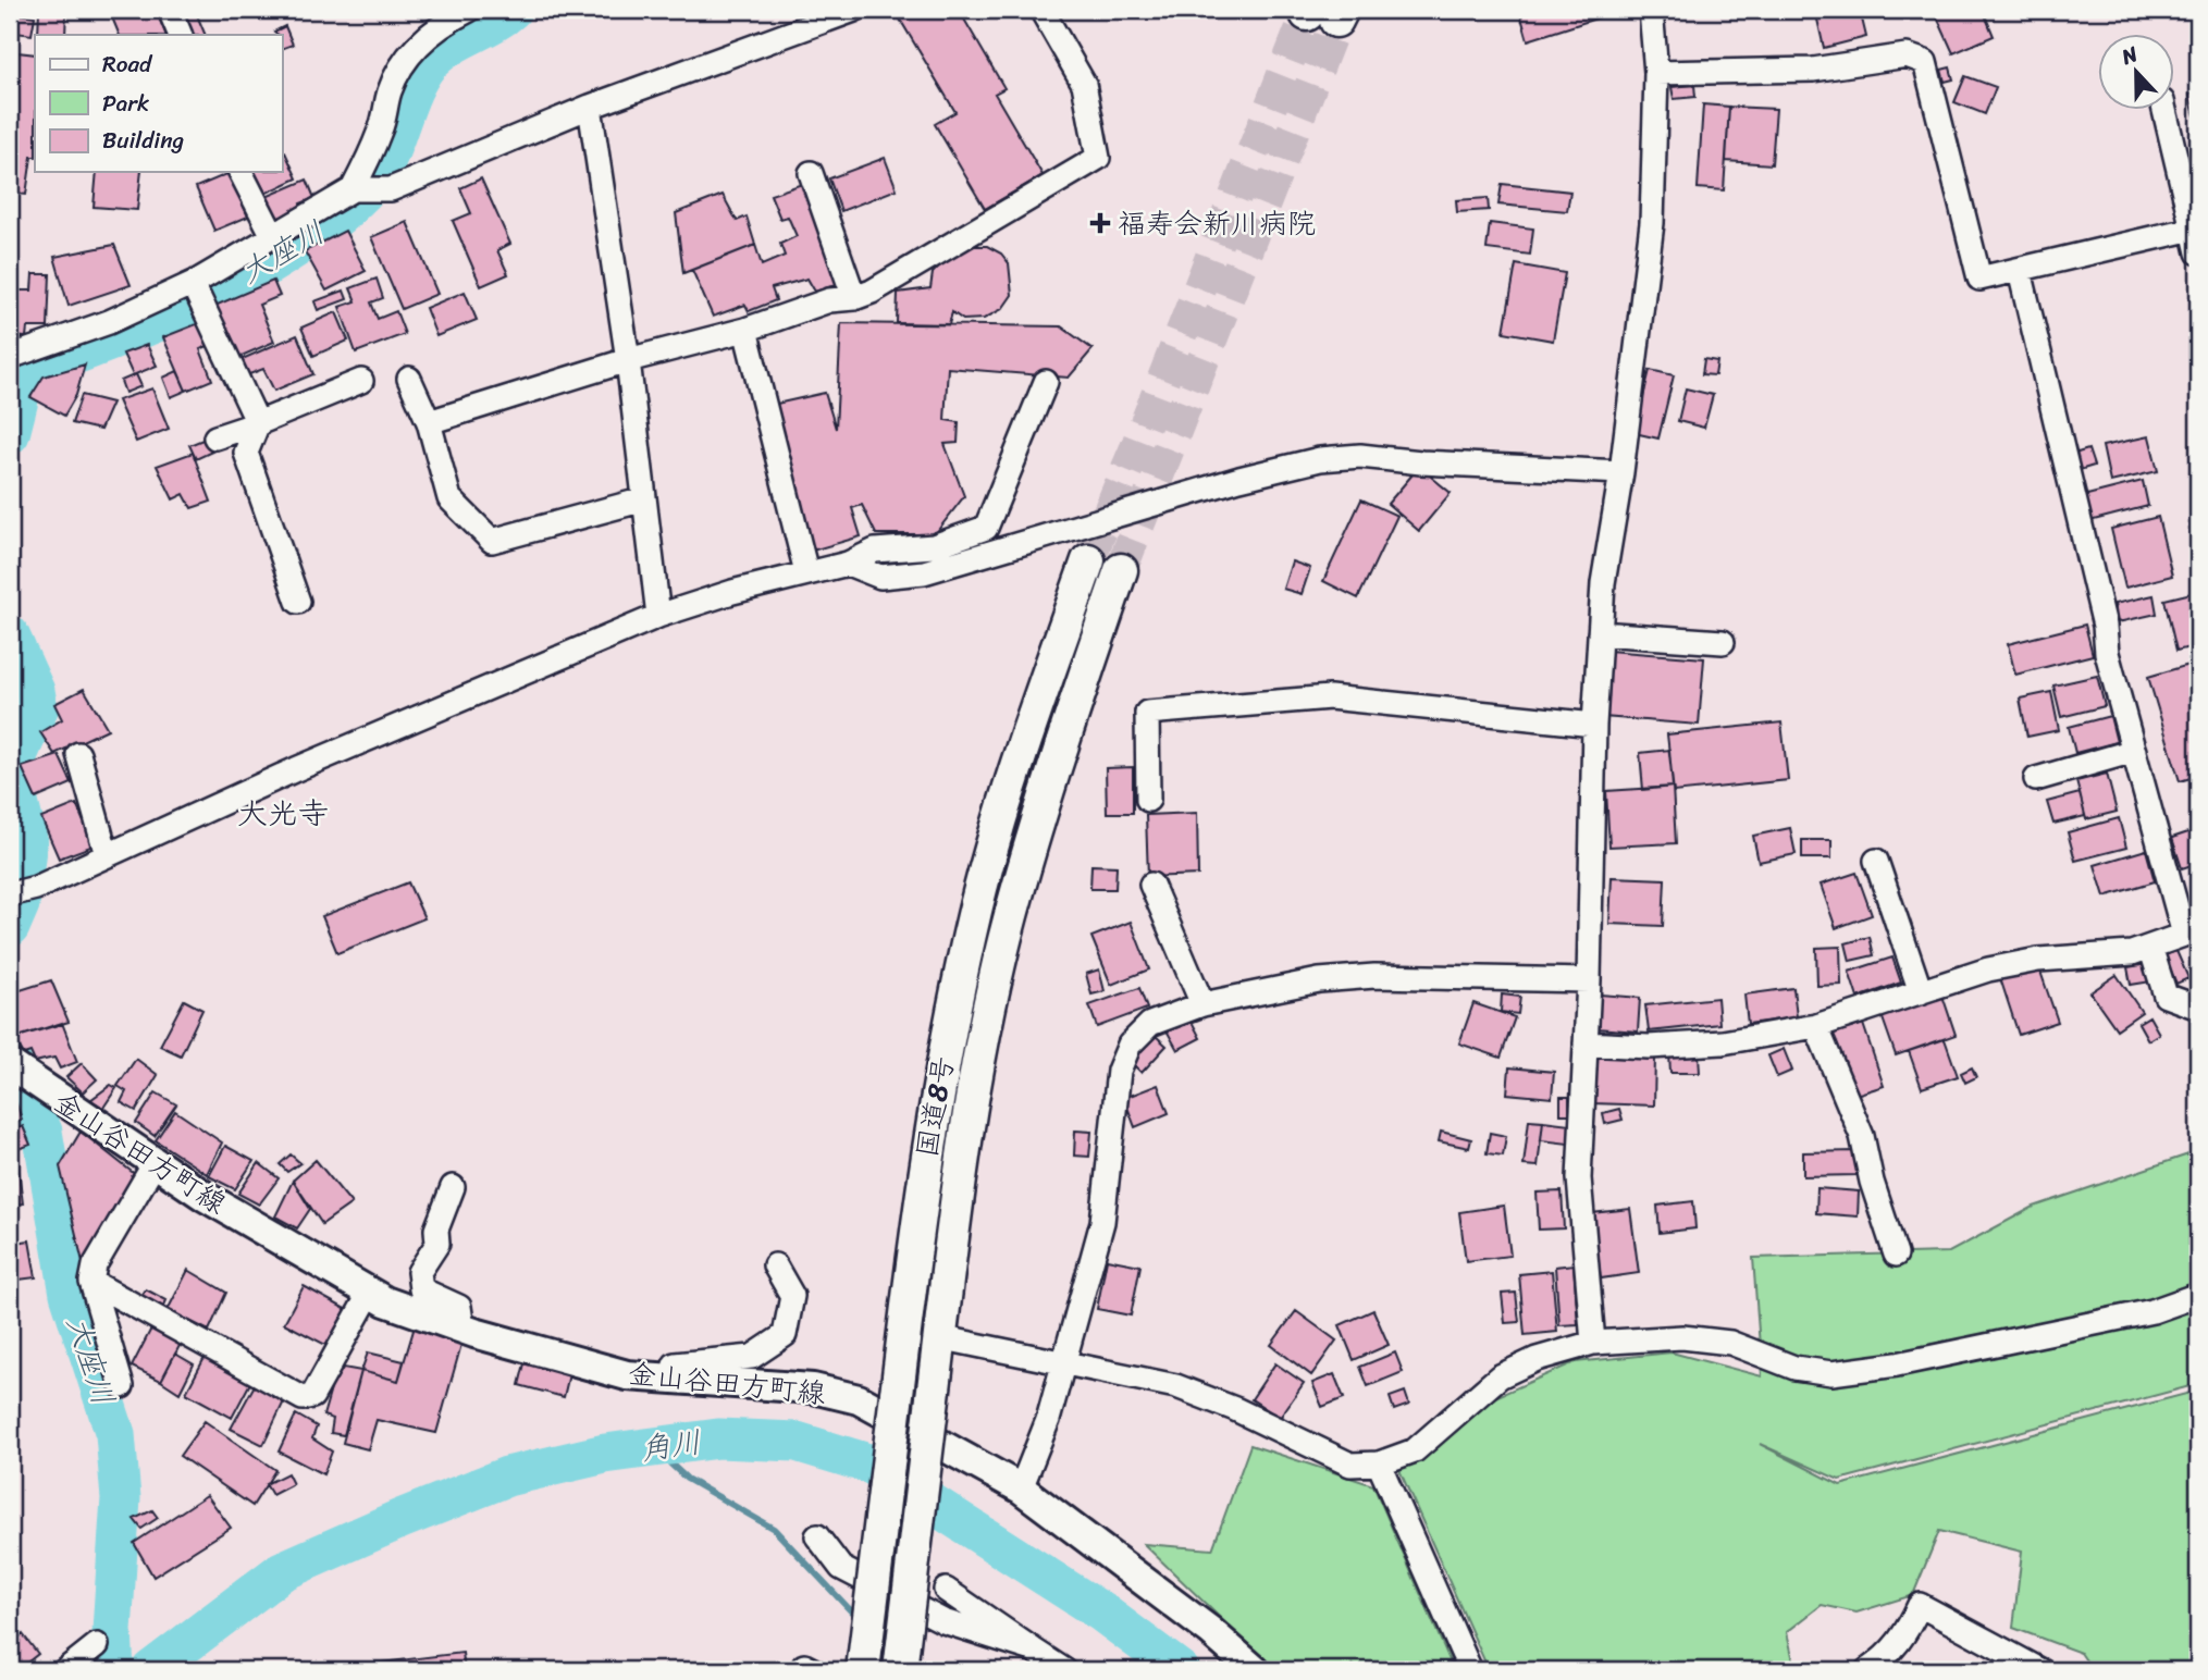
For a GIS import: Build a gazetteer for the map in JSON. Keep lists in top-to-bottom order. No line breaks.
{"streets":{"highway":["国道8号"],"main road":["金山谷田方町線"]},"districts":["大光寺"],"water":["大座川","角川"],"places":{"health":["福寿会新川病院"]},"legend":["Road","Park","Building"],"north":"top"}
